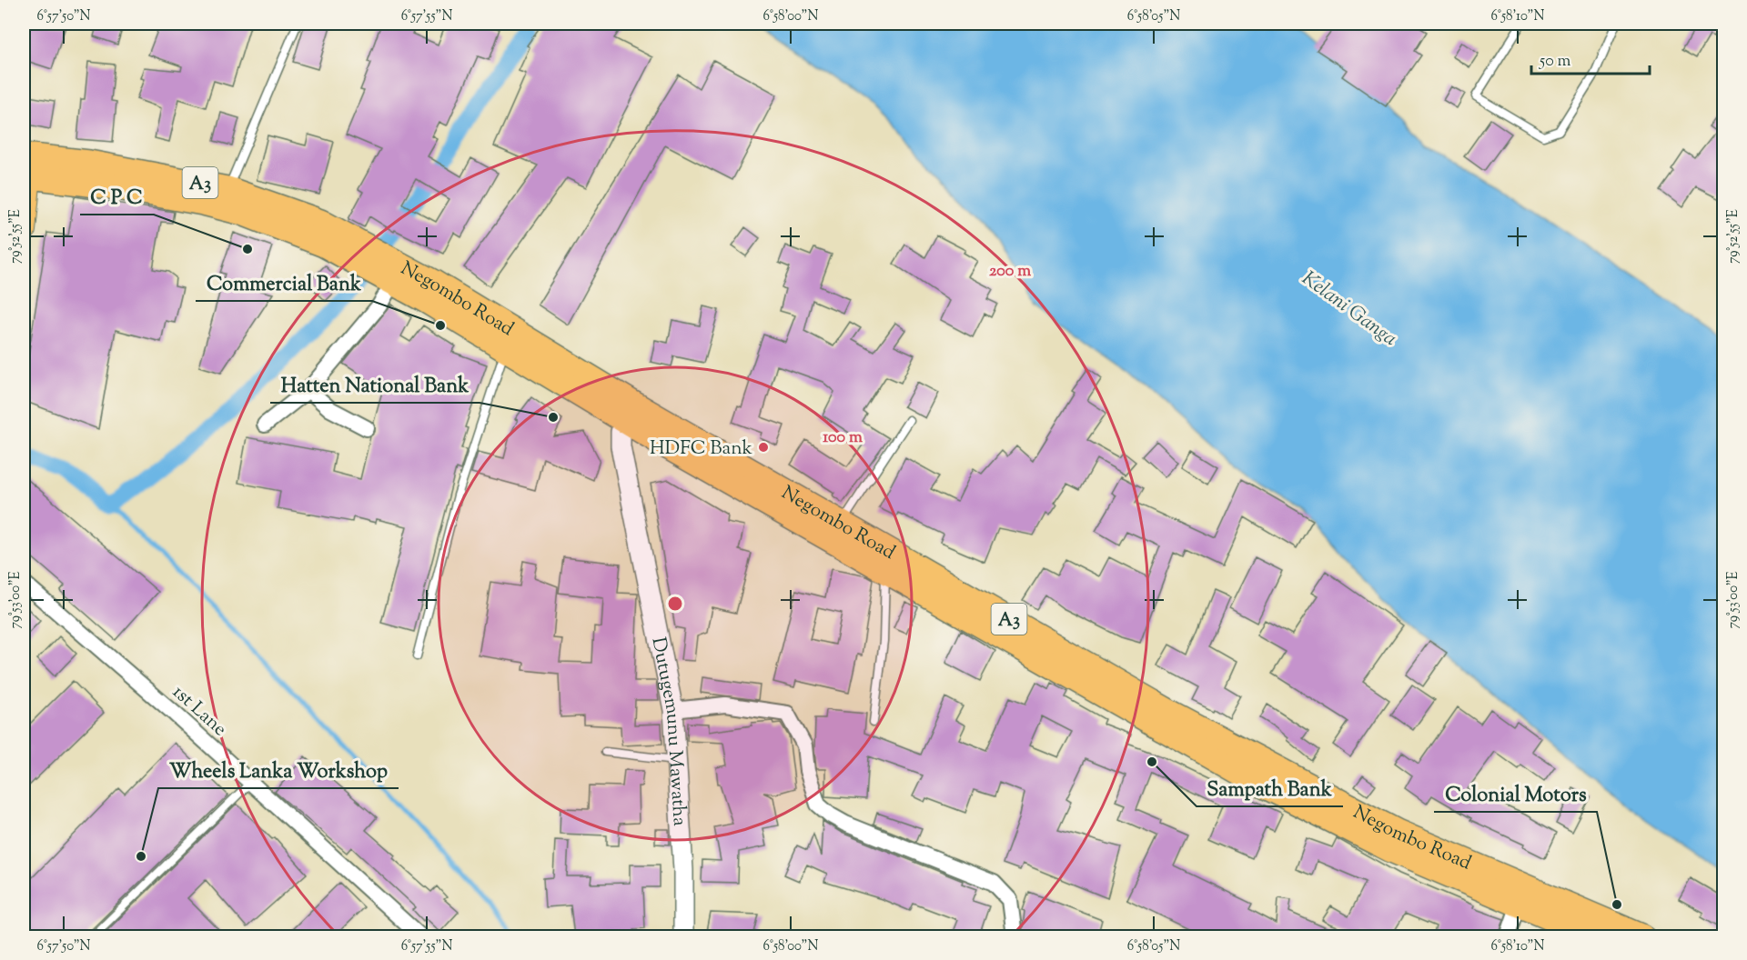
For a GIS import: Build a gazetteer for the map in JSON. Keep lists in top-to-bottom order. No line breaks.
{"streets":{"highway":["A3","Negombo Road"],"street":["1st Lane","Dutugemunu Mawatha"]},"crossings":[["Negombo Road","Dutugemunu Mawatha"]],"water":["Kelani Ganga"],"places":["C P C","Commercial Bank","Hatten National Bank","HDFC Bank","Sampath Bank","Wheels Lanka Workshop","Colonial Motors"],"scale_bar":"50 m","coordinates":["6°57'50\"N","6°57'55\"N","6°58'00\"N","6°58'05\"N","6°58'10\"N","79°52'55\"E","79°53'00\"E"],"rings":["200 m","100 m"]}
